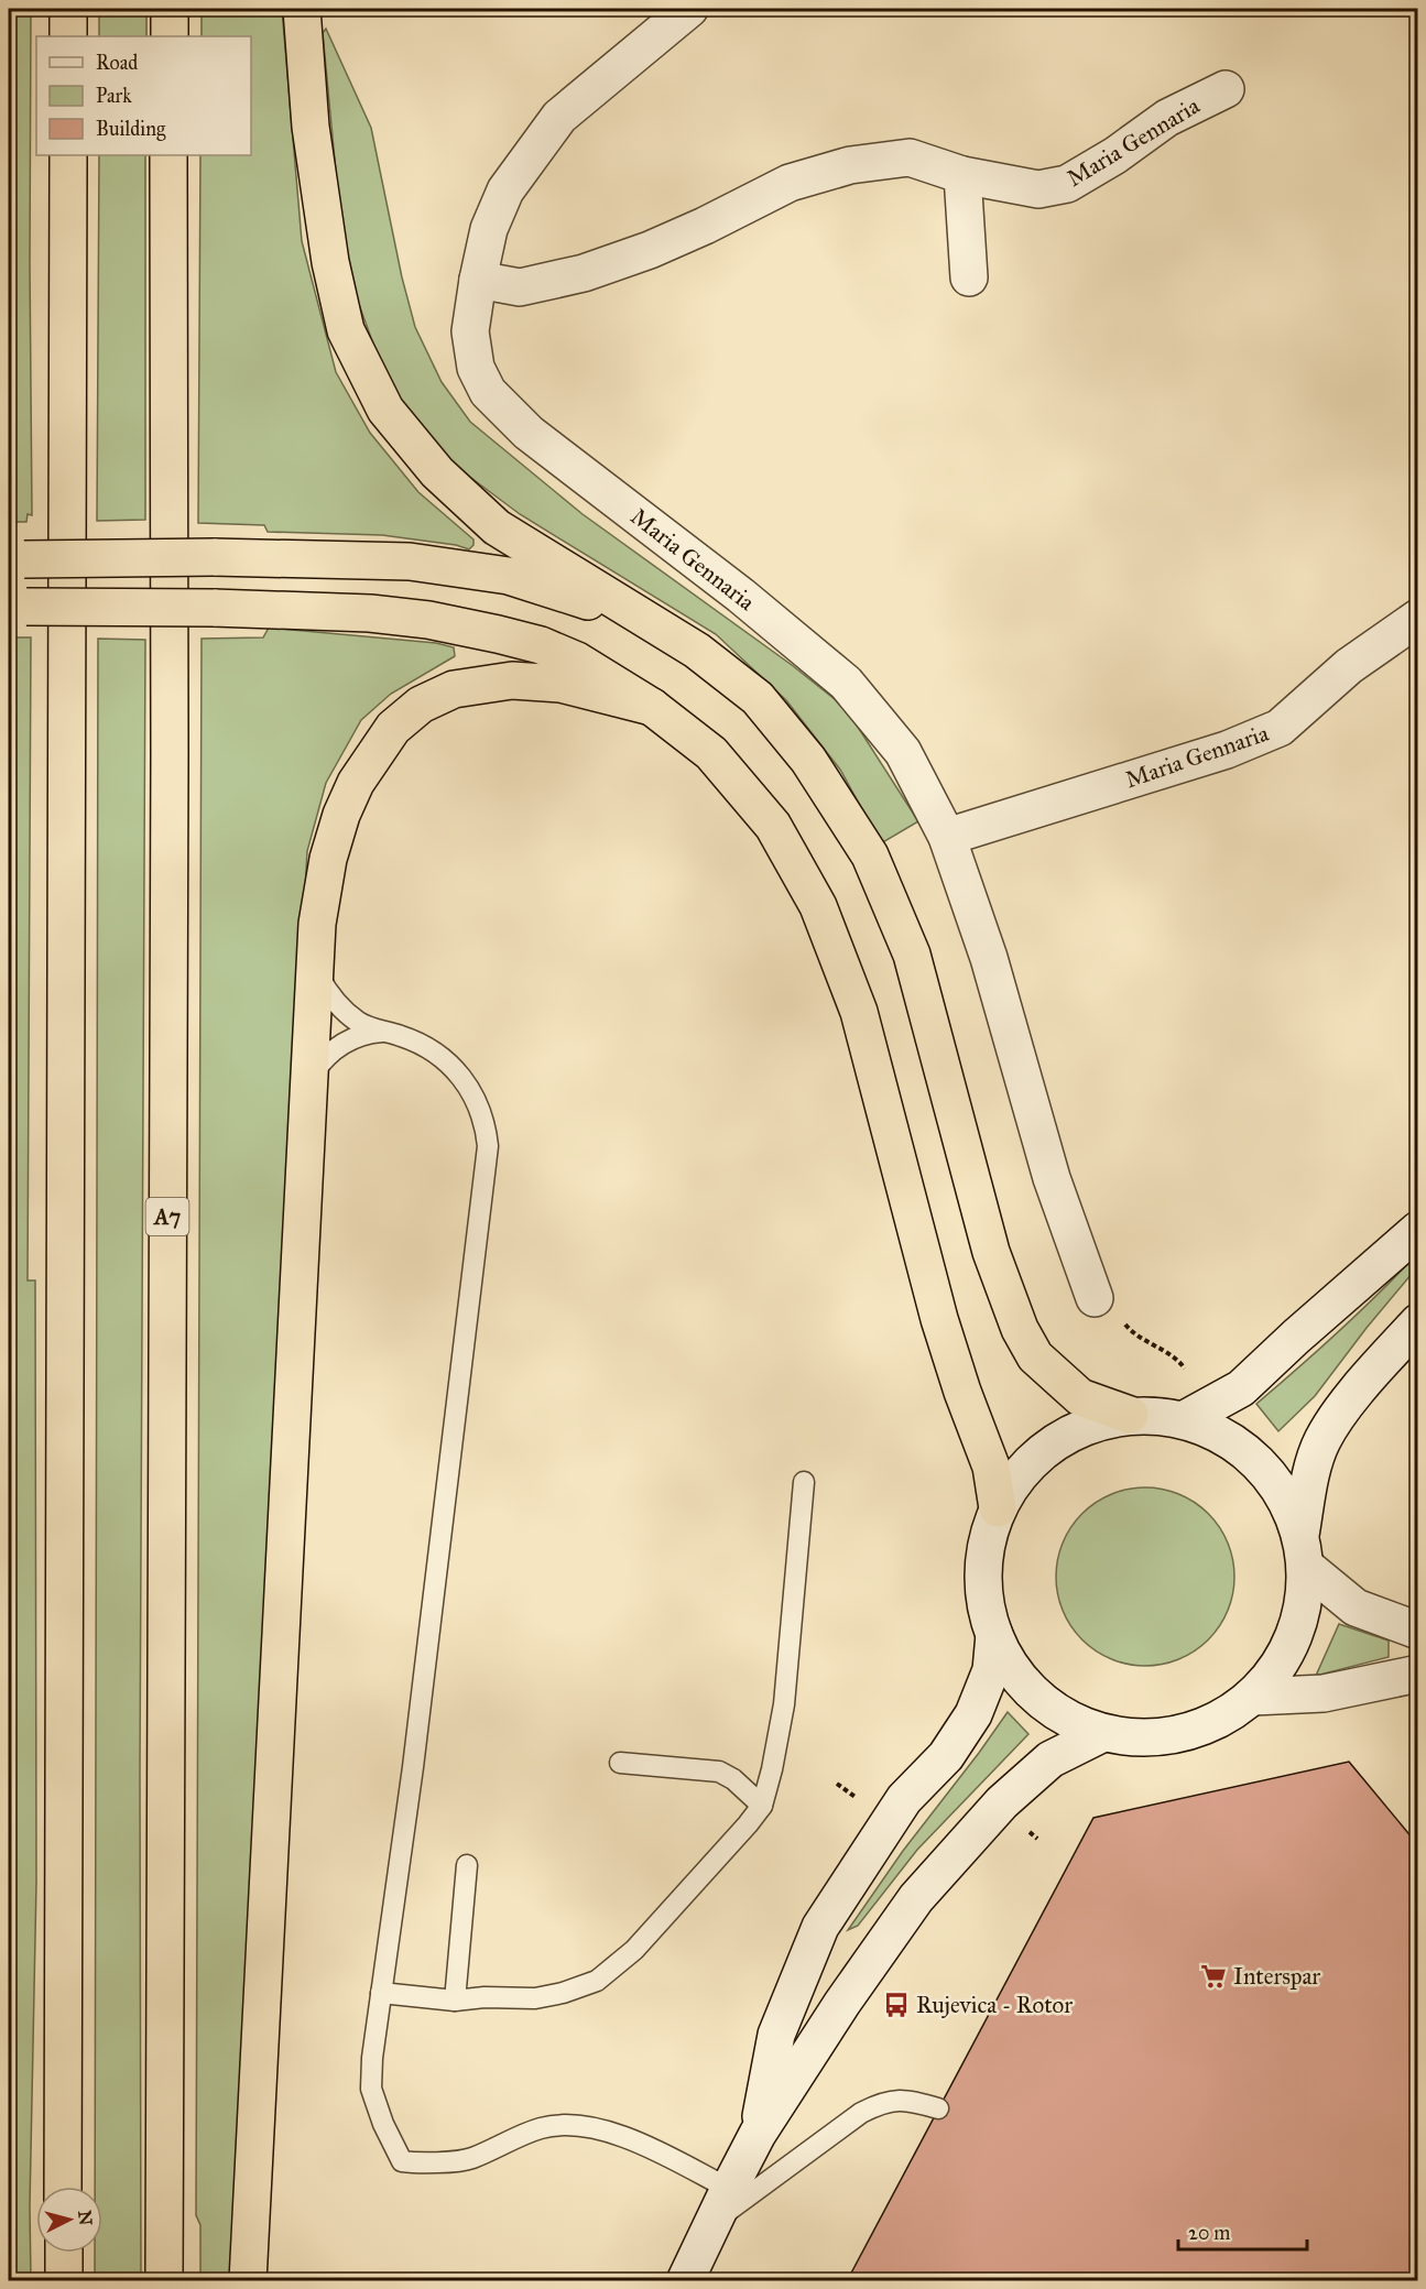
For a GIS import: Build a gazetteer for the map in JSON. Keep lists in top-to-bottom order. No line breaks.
{"streets":{"highway":["A7"],"street":["Maria Gennaria"]},"places":{"supermarket":["Interspar"],"bus stop":["Rujevica - Rotor"]},"legend":["Road","Park","Building"],"scale_bar":"20 m","north":"right"}
